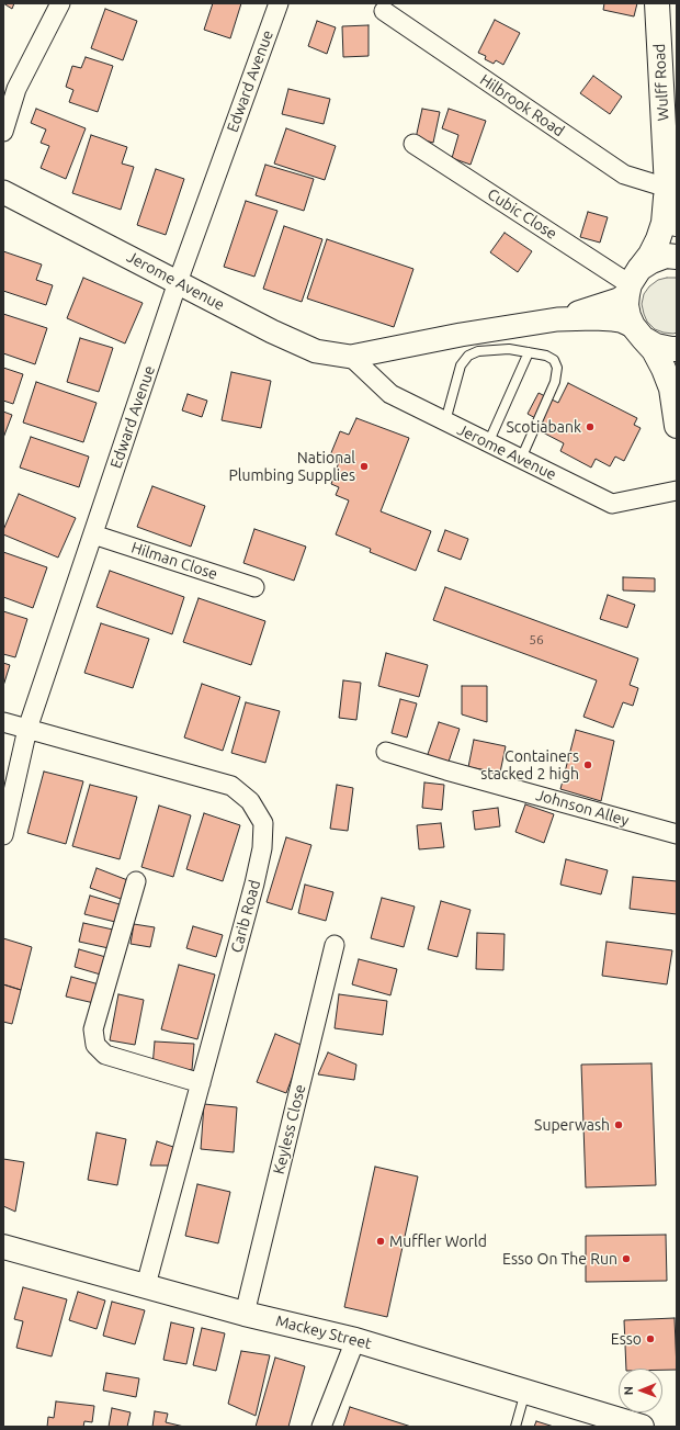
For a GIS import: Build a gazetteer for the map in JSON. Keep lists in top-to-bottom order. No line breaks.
{"streets":{"main road":["Wulff Road","Mackey Street"],"street":["Edward Avenue","Hilbrook Road","Cubic Close","Jerome Avenue","Hilman Close","Johnson Alley","Carib Road","Keyless Close"]},"crossings":[["Edward Avenue","Jerome Avenue"],["Edward Avenue","Hilman Close"],["Edward Avenue","Carib Road"],["Wulff Road","Hilbrook Road"],["Wulff Road","Cubic Close"],["Wulff Road","Jerome Avenue"],["Cubic Close","Jerome Avenue"],["Carib Road","Mackey Street"],["Keyless Close","Mackey Street"]],"places":["Scotiabank","National Plumbing Supplies","Containers stacked 2 high","Superwash","Muffler World","Esso On The Run","Esso"],"house_numbers":["56"],"north":"left"}
